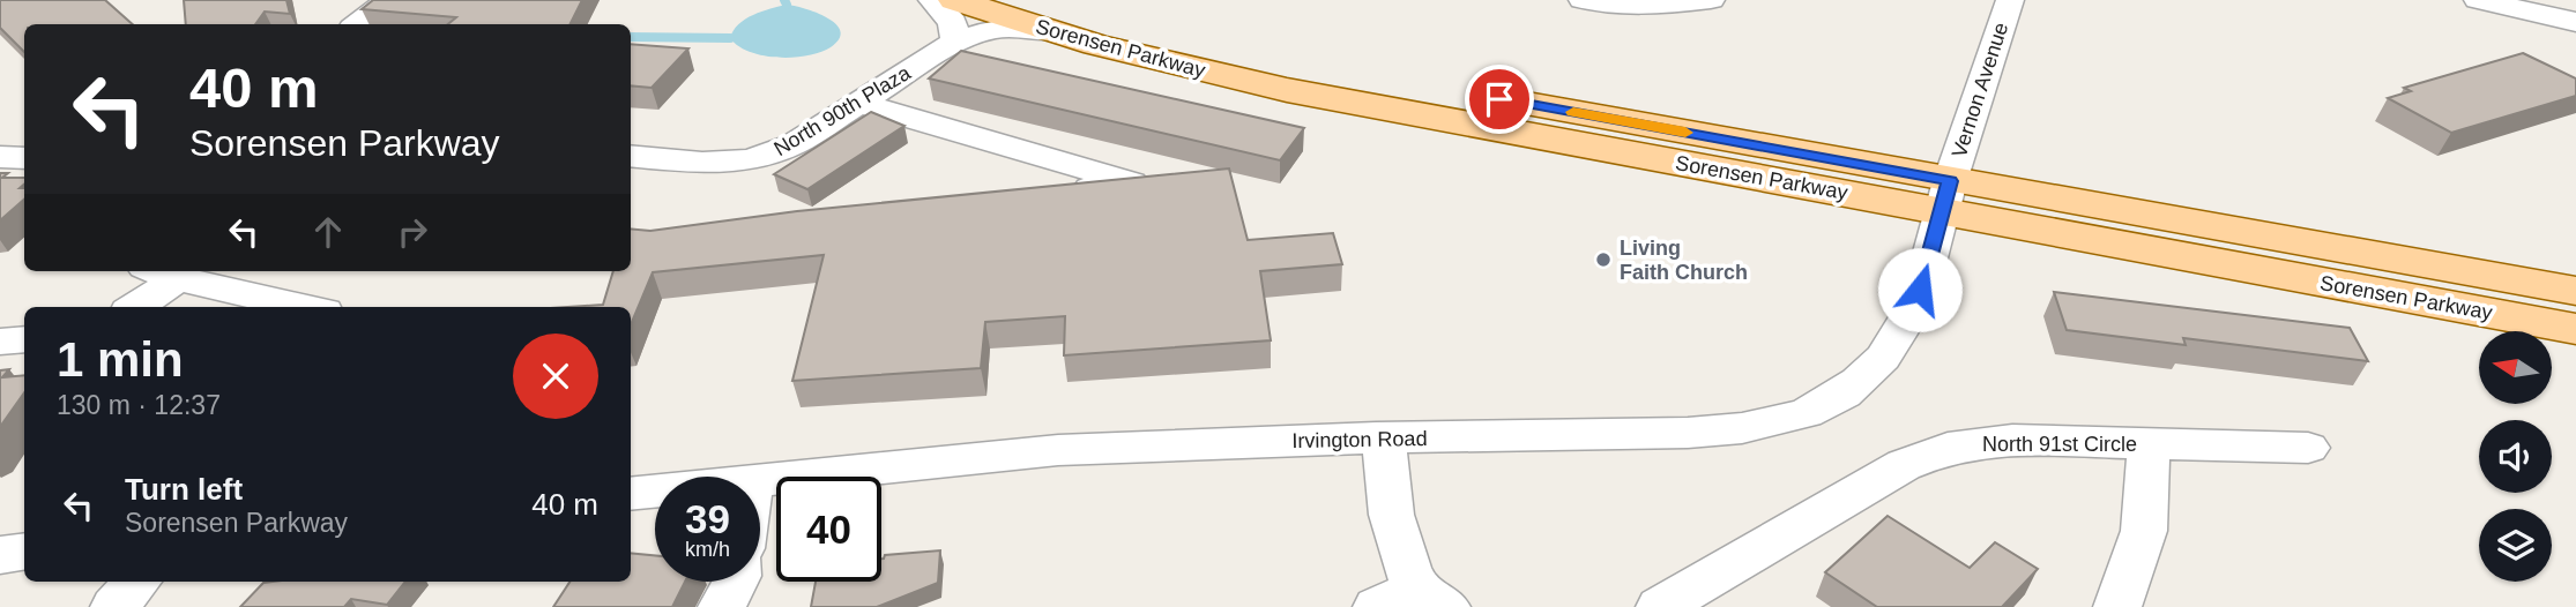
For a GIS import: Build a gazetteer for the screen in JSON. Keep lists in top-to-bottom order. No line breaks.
{"streets":{"main road":["Sorensen Parkway"],"street":["Vernon Avenue","North 90th Plaza","Irvington Road","North 91st Circle"]},"crossings":[["Sorensen Parkway","Vernon Avenue"],["Sorensen Parkway","North 90th Plaza"],["Sorensen Parkway","Irvington Road"],["Vernon Avenue","Irvington Road"]],"places":["Living Faith Church"],"north":"left","page":{"turn":["40 m","Sorensen Parkway"],"heading":["1 min","130 m · 12:37"],"list":[{"name":"Turn left","note":"Sorensen Parkway","value":"40 m"}],"speed":"39 km/h","limit":"40"}}
